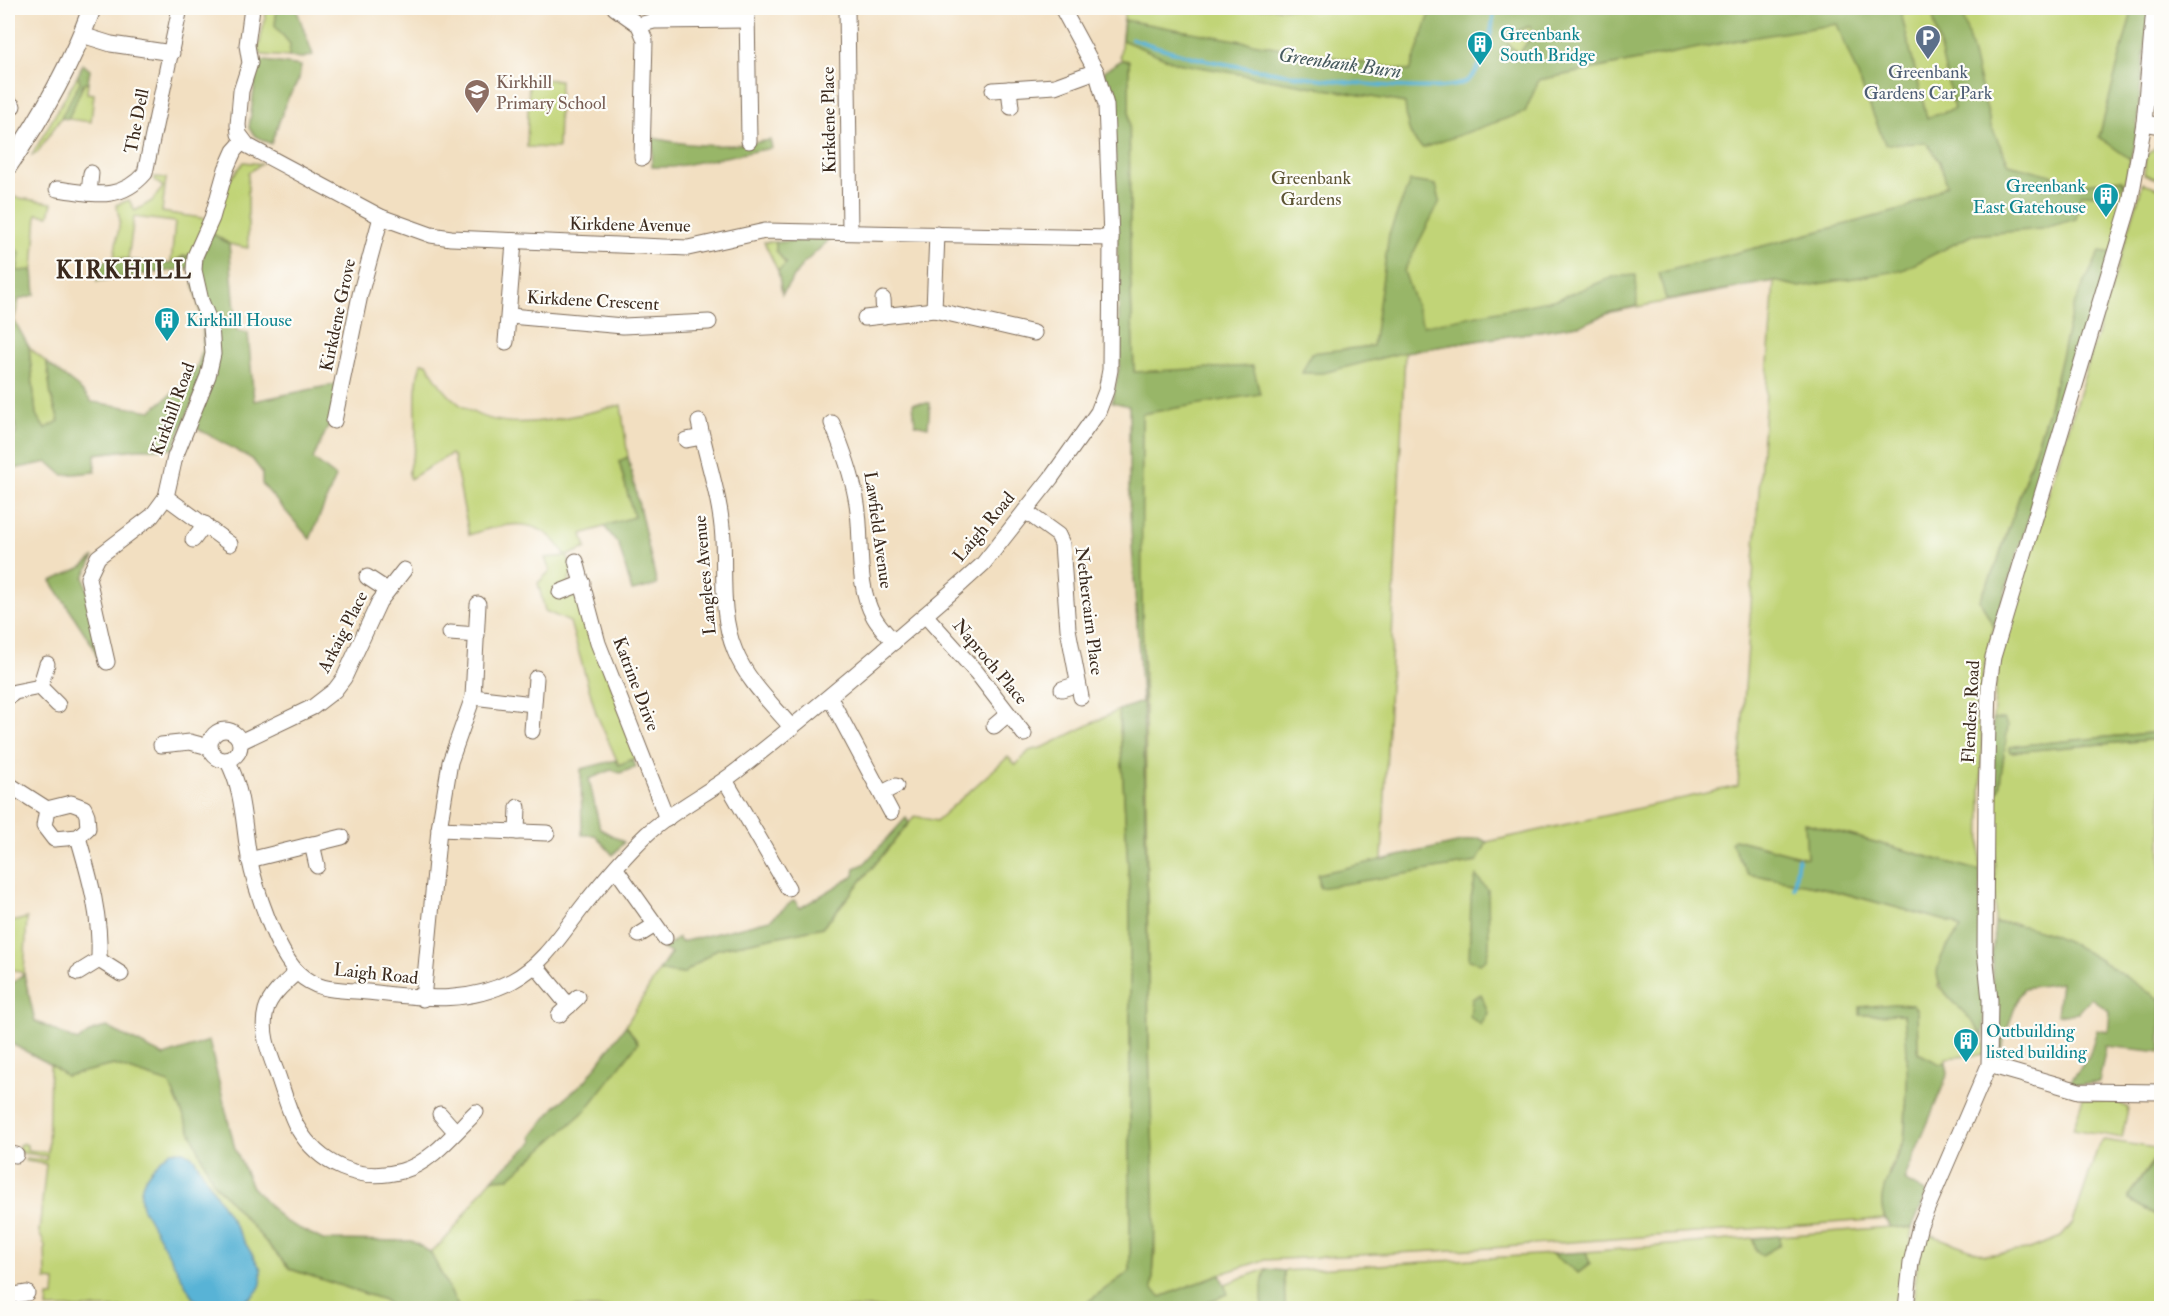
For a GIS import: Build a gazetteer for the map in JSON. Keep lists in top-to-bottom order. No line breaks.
{"streets":{"street":["Kirkdene Place","The Dell","Kirkdene Avenue","Kirkdene Crescent","Kirkdene Grove","Kirkhill Road","Laigh Road","Lawfield Avenue","Langlees Avenue","Nethercairn Place","Arkaig Place","Naproch Place","Katrine Drive","Flenders Road"]},"crossings":[["Kirkdene Place","Kirkdene Avenue"],["Kirkdene Avenue","Kirkdene Crescent"],["Kirkdene Avenue","Kirkdene Grove"],["Kirkdene Avenue","Kirkhill Road"],["Kirkdene Avenue","Laigh Road"],["Laigh Road","Lawfield Avenue"],["Laigh Road","Langlees Avenue"],["Laigh Road","Nethercairn Place"],["Laigh Road","Arkaig Place"],["Laigh Road","Naproch Place"],["Laigh Road","Katrine Drive"]],"districts":["KIRKHILL"],"water":["Greenbank Burn"],"parks":["Greenbank Gardens"],"places":{"parking":["Greenbank Gardens Car Park"],"building":["Greenbank South Bridge","Greenbank East Gatehouse","Kirkhill House","Outbuilding listed building"],"school or university":["Kirkhill Primary School"]}}
